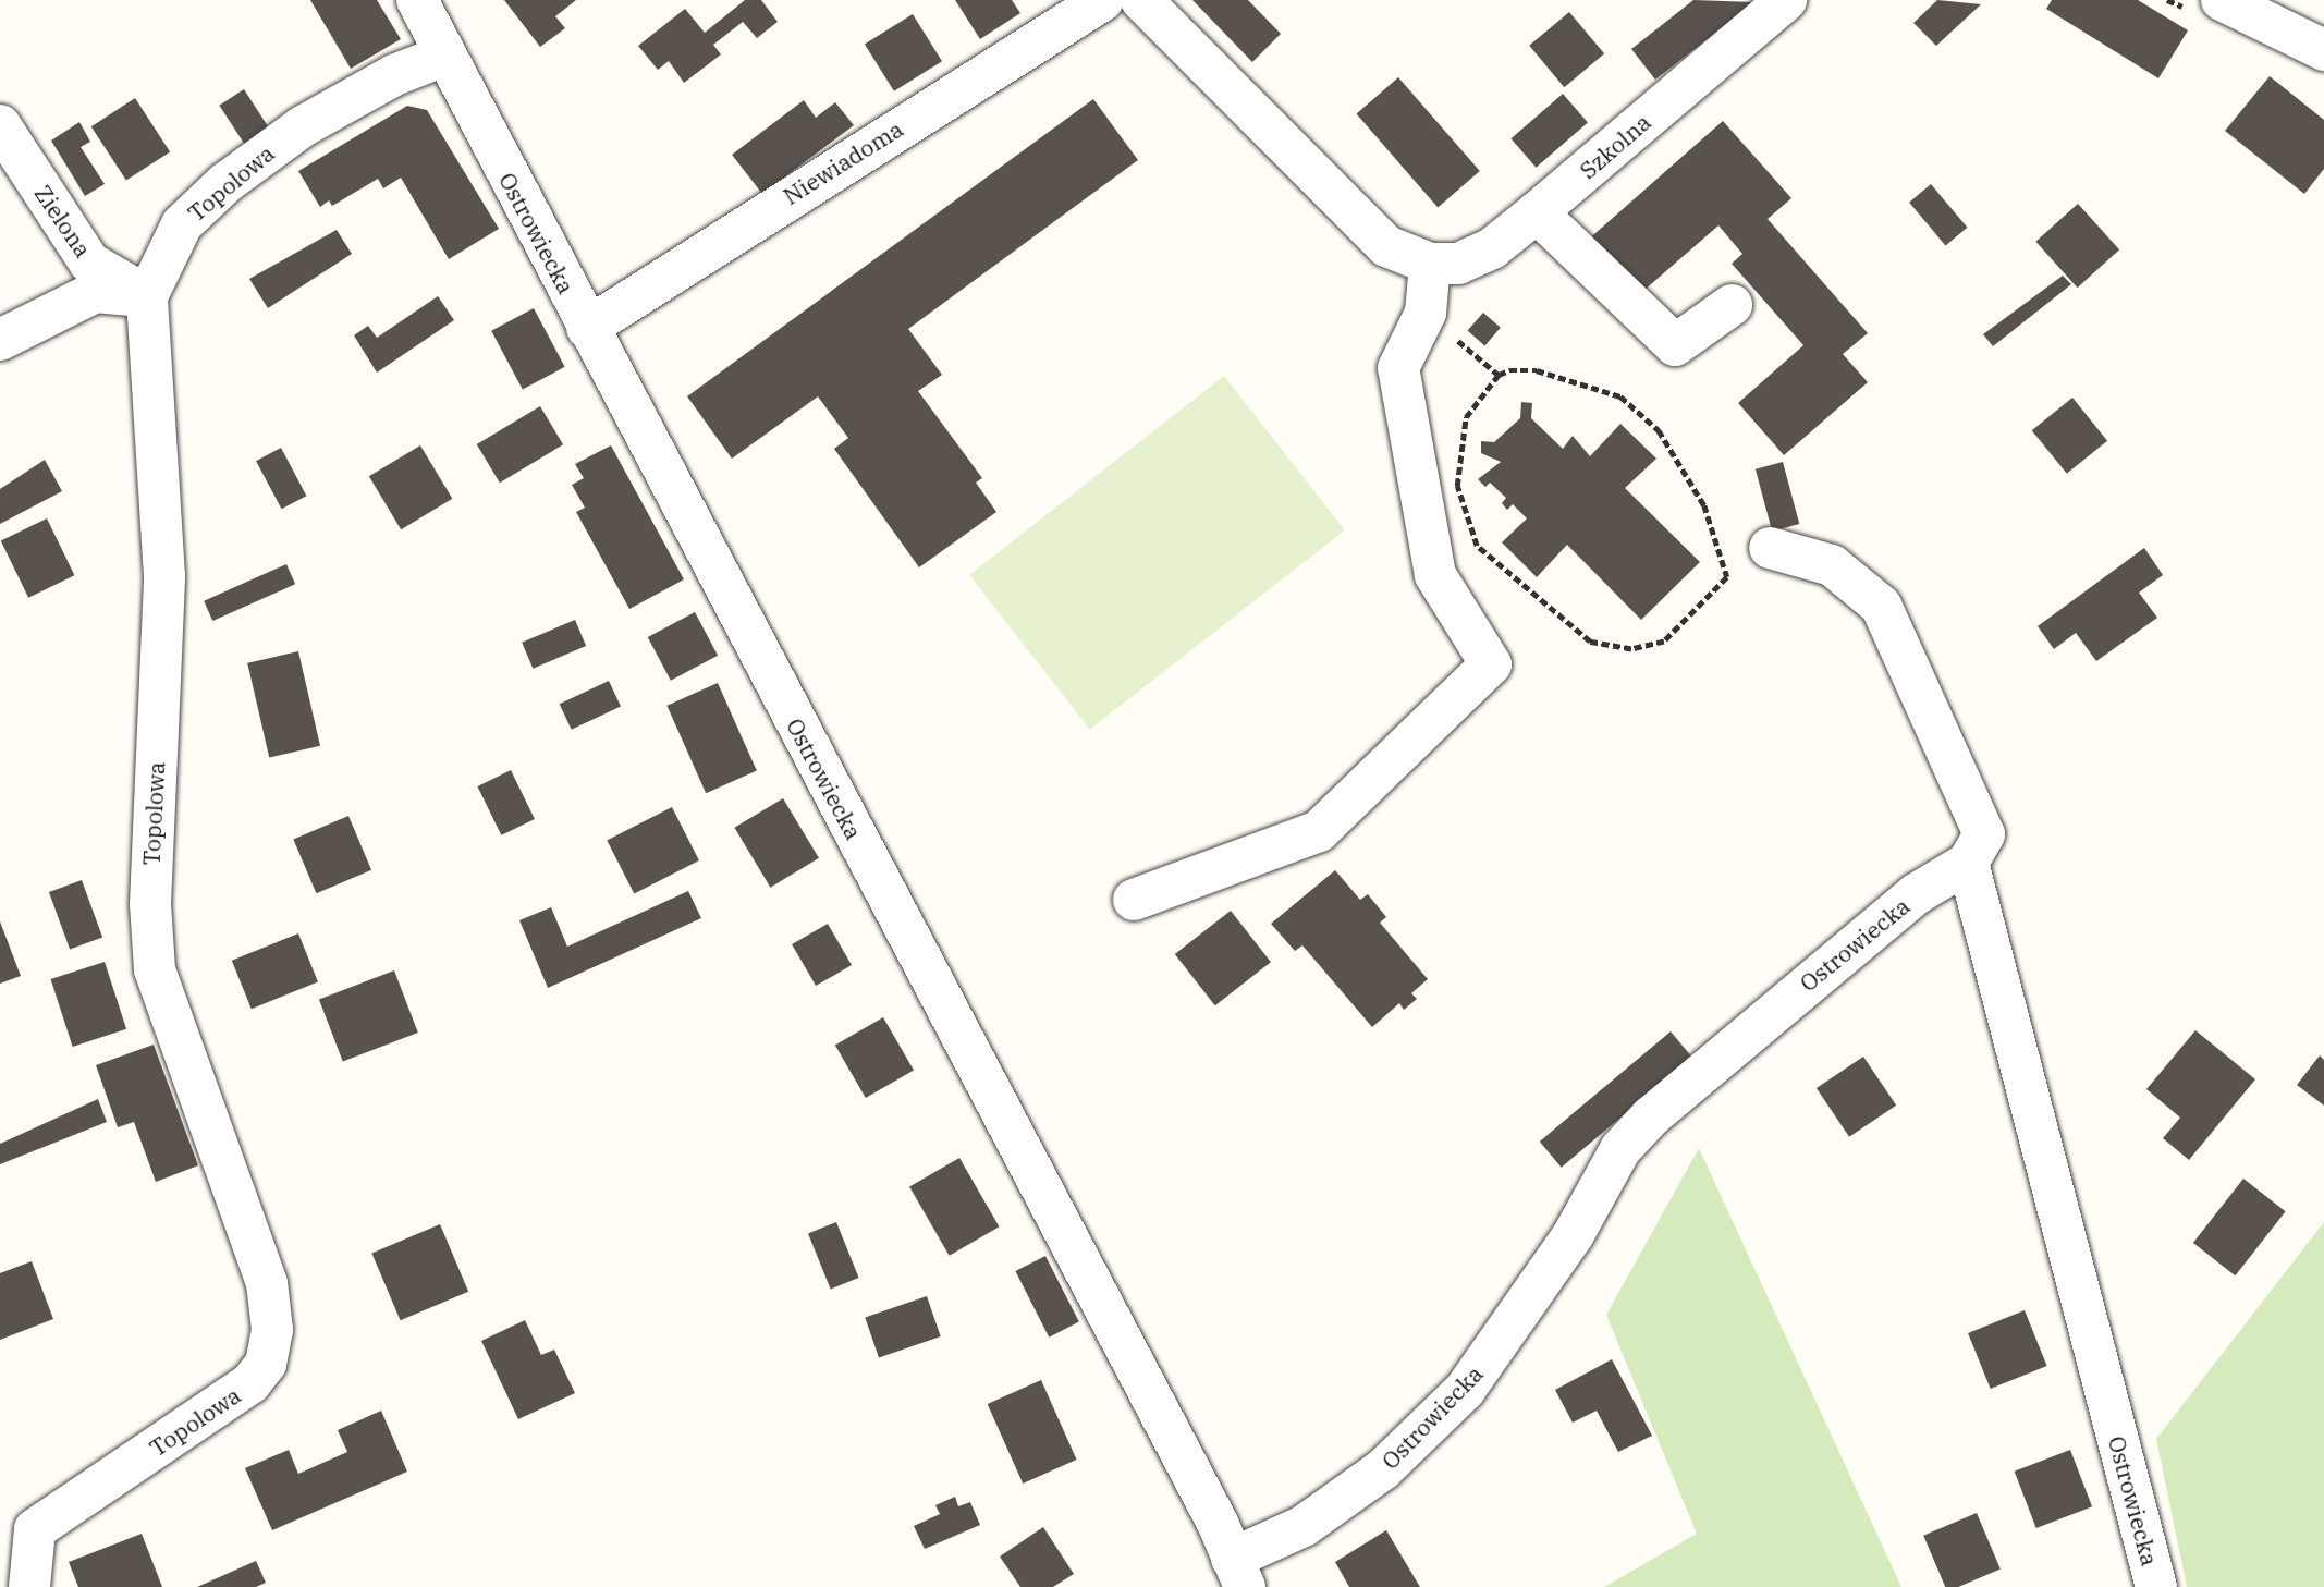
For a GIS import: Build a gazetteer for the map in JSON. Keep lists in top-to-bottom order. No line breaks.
{"streets":{"street":["Szkolna","Niewiadoma","Topolowa","Zielona","Ostrowiecka"]},"crossings":[["Niewiadoma","Ostrowiecka"],["Topolowa","Zielona"],["Topolowa","Ostrowiecka"]]}
